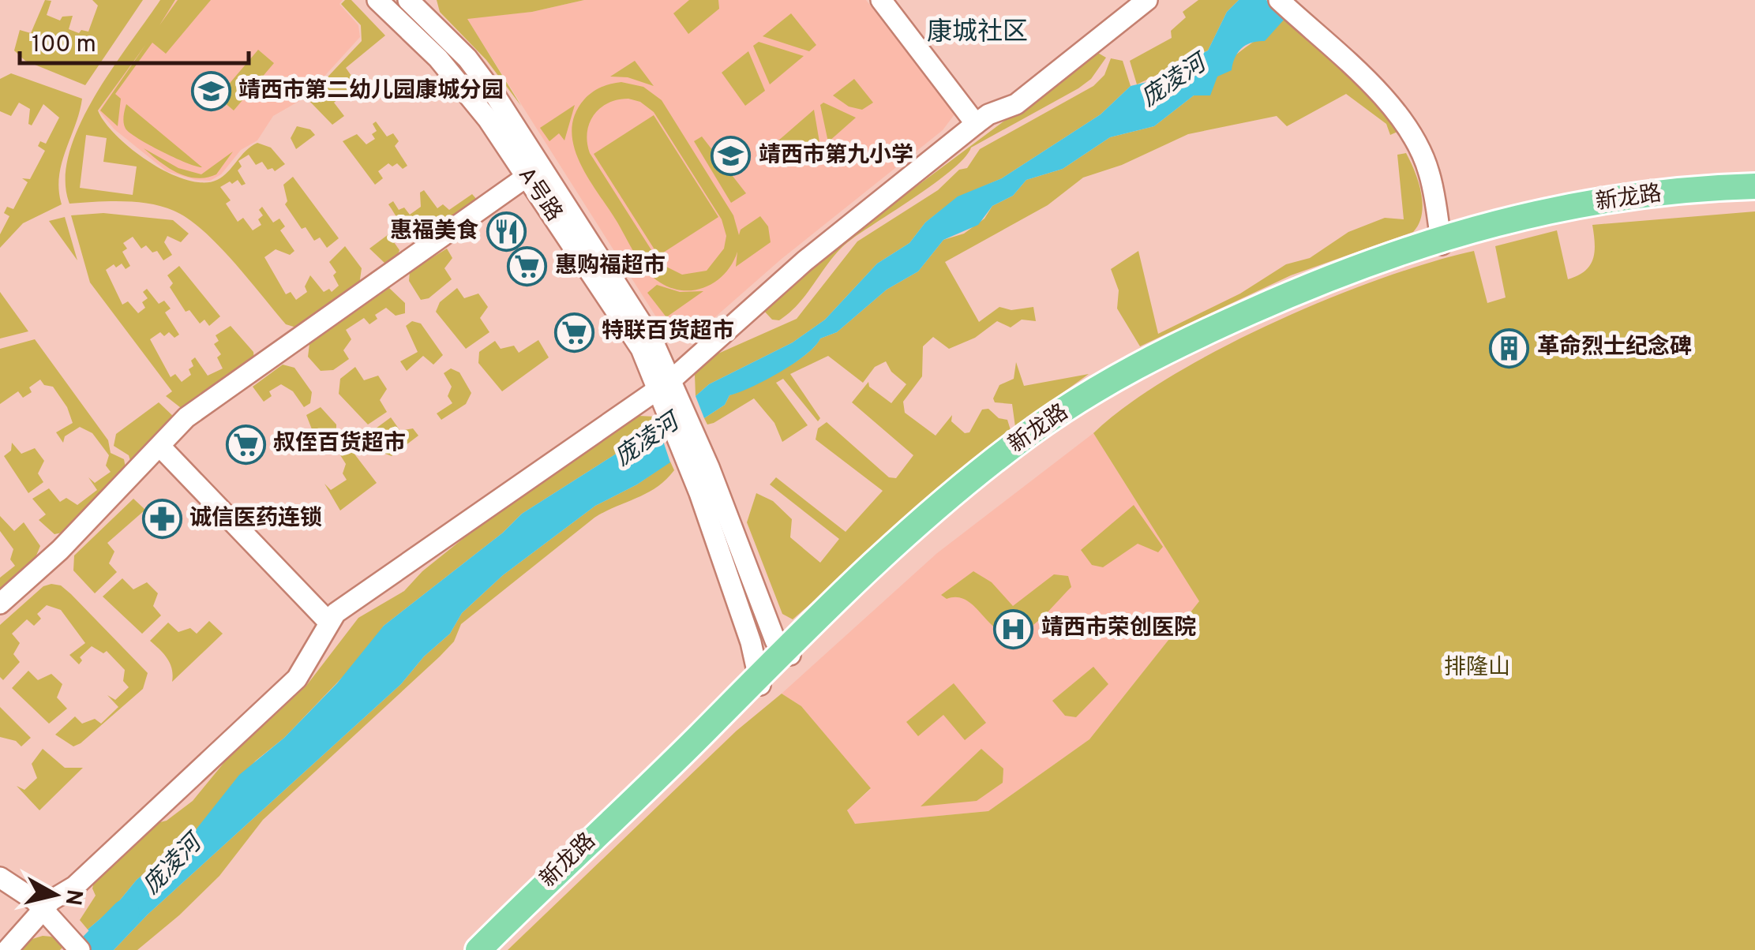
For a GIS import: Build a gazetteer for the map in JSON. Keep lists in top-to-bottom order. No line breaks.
{"streets":{"main road":["新龙路"],"street":["A号路"]},"districts":["康城社区"],"water":["庞凌河"],"parks":["排隆山"],"places":{"school or university":["靖西市第二幼儿园康城分园","靖西市第九小学"],"restaurant":["惠福美食"],"supermarket":["惠购福超市","特联百货超市","叔侄百货超市"],"building":["革命烈士纪念碑"],"pharmacy":["诚信医药连锁"],"hospital":["靖西市荣创医院"]},"scale_bar":"100 m","north":"right"}
